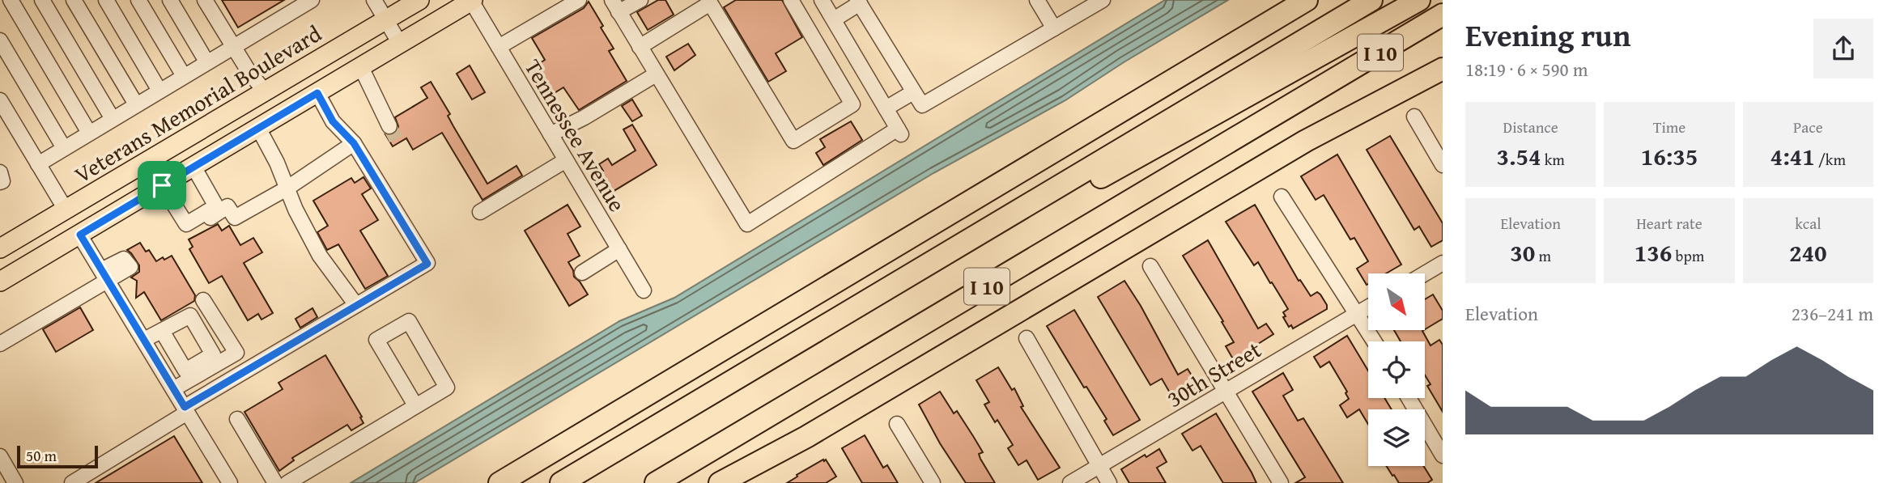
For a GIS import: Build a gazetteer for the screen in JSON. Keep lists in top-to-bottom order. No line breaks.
{"streets":{"highway":["I 10"],"main road":["Veterans Memorial Boulevard"],"street":["Tennessee Avenue","30th Street"]},"scale_bar":"50 m","north":"bottom right","page":{"heading":["Evening run","18:19 · 6 × 590 m"],"stats":[["Distance","3.54 km"],["Time","16:35"],["Pace","4:41 /km"],["Elevation","30 m"],["Heart rate","136 bpm"],["kcal","240"]],"chart":["Elevation","236–241 m"],"scale":"50 m"}}
